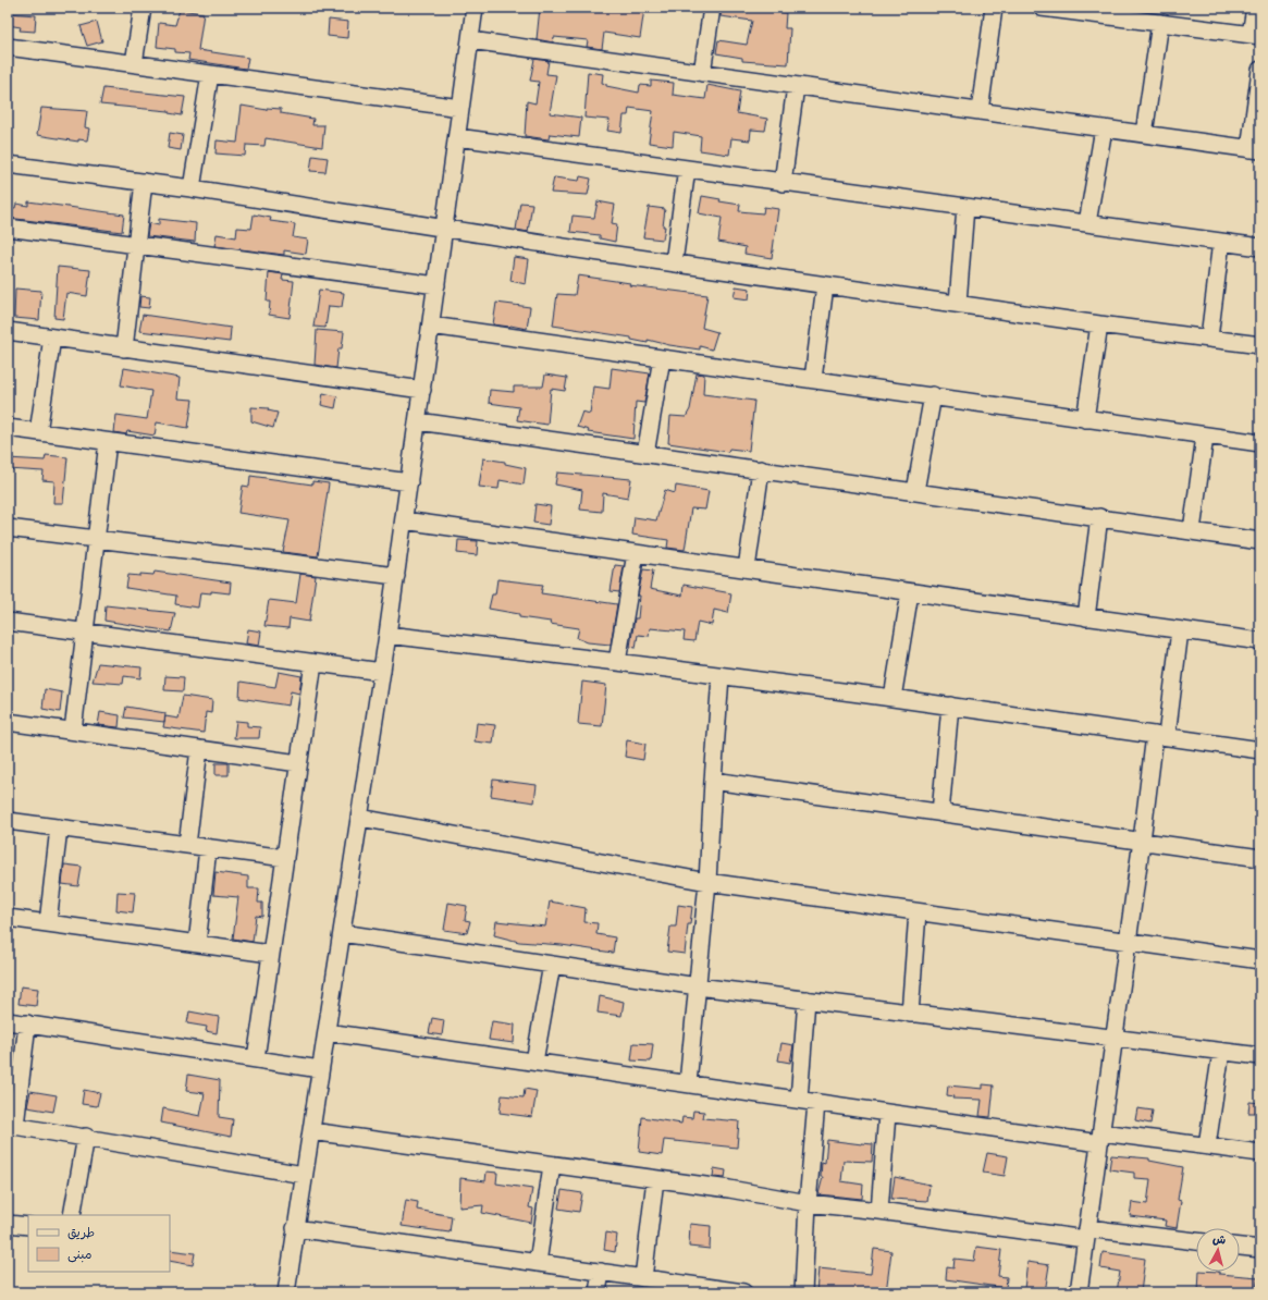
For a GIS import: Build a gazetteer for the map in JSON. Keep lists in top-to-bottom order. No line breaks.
{"legend":["طريق","مبنى"],"north":"top"}
